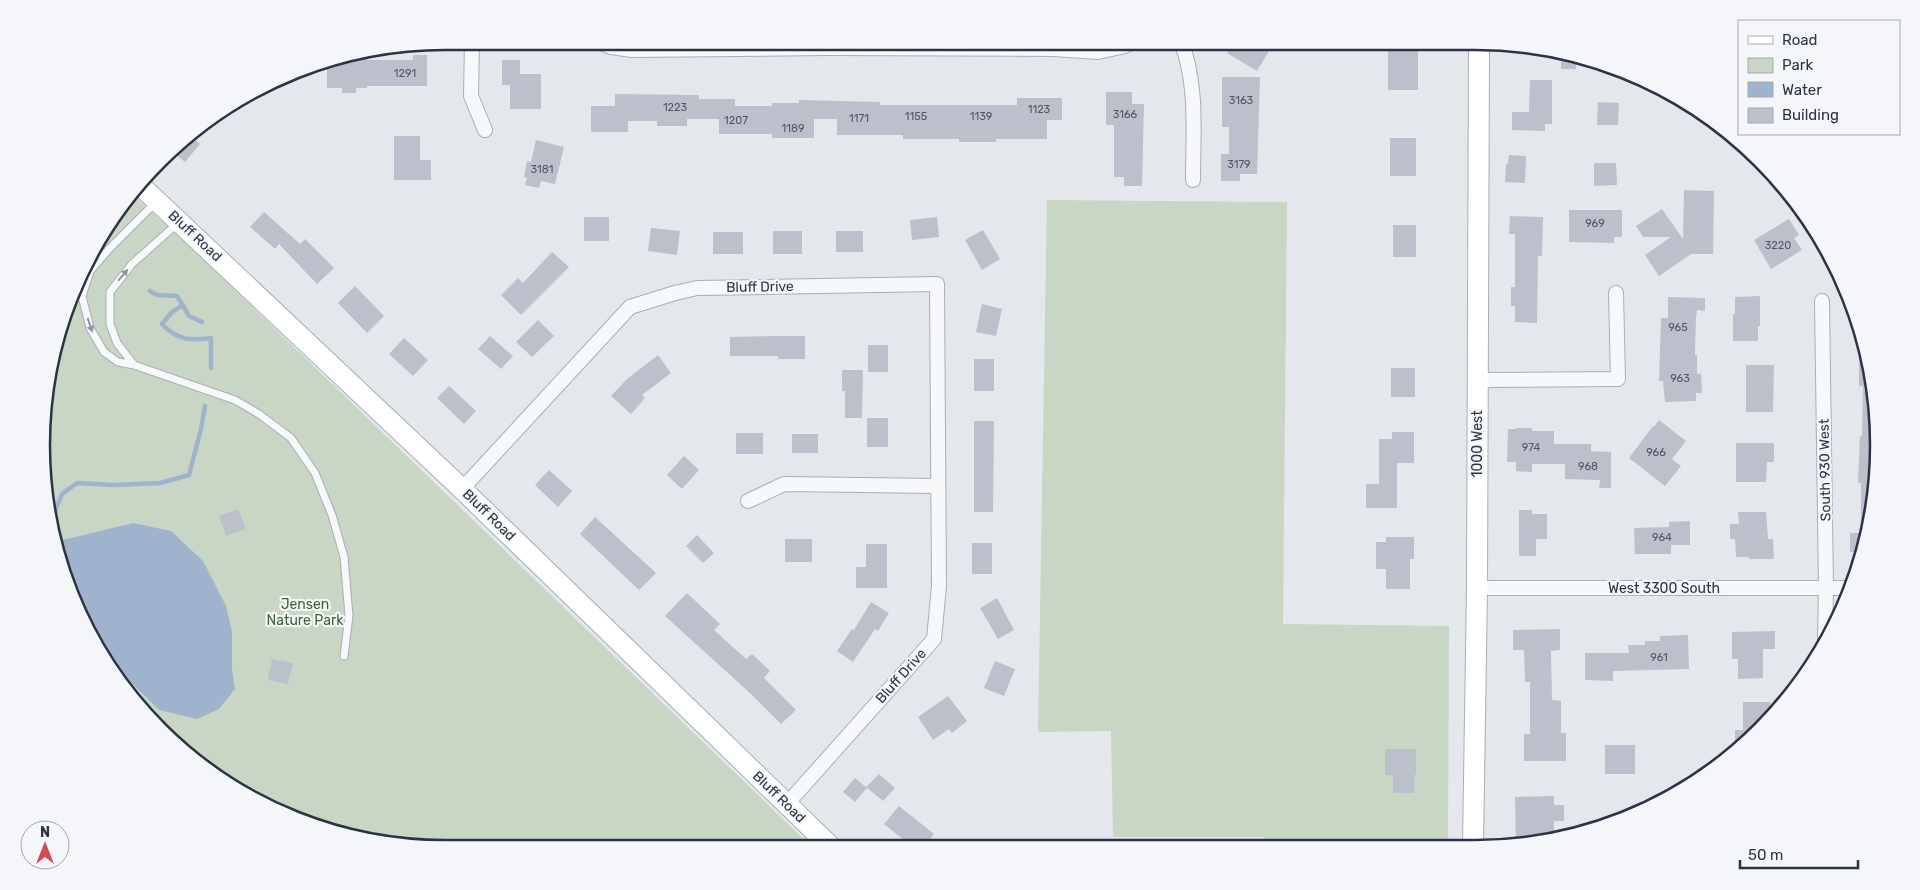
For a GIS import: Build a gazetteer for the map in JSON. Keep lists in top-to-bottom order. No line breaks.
{"streets":{"main road":["Bluff Road","1000 West"],"street":["Bluff Drive","South 930 West","West 3300 South"]},"crossings":[["Bluff Road","Bluff Drive"],["1000 West","West 3300 South"],["South 930 West","West 3300 South"]],"parks":["Jensen Nature Park"],"house_numbers":["1291","3163","1223","1123","3166","1155","1139","1171","1207","1189","3179","3181","969","3220","965","963","974","966","968","964","961"],"legend":["Road","Park","Water","Building"],"scale_bar":"50 m","north":"top"}
